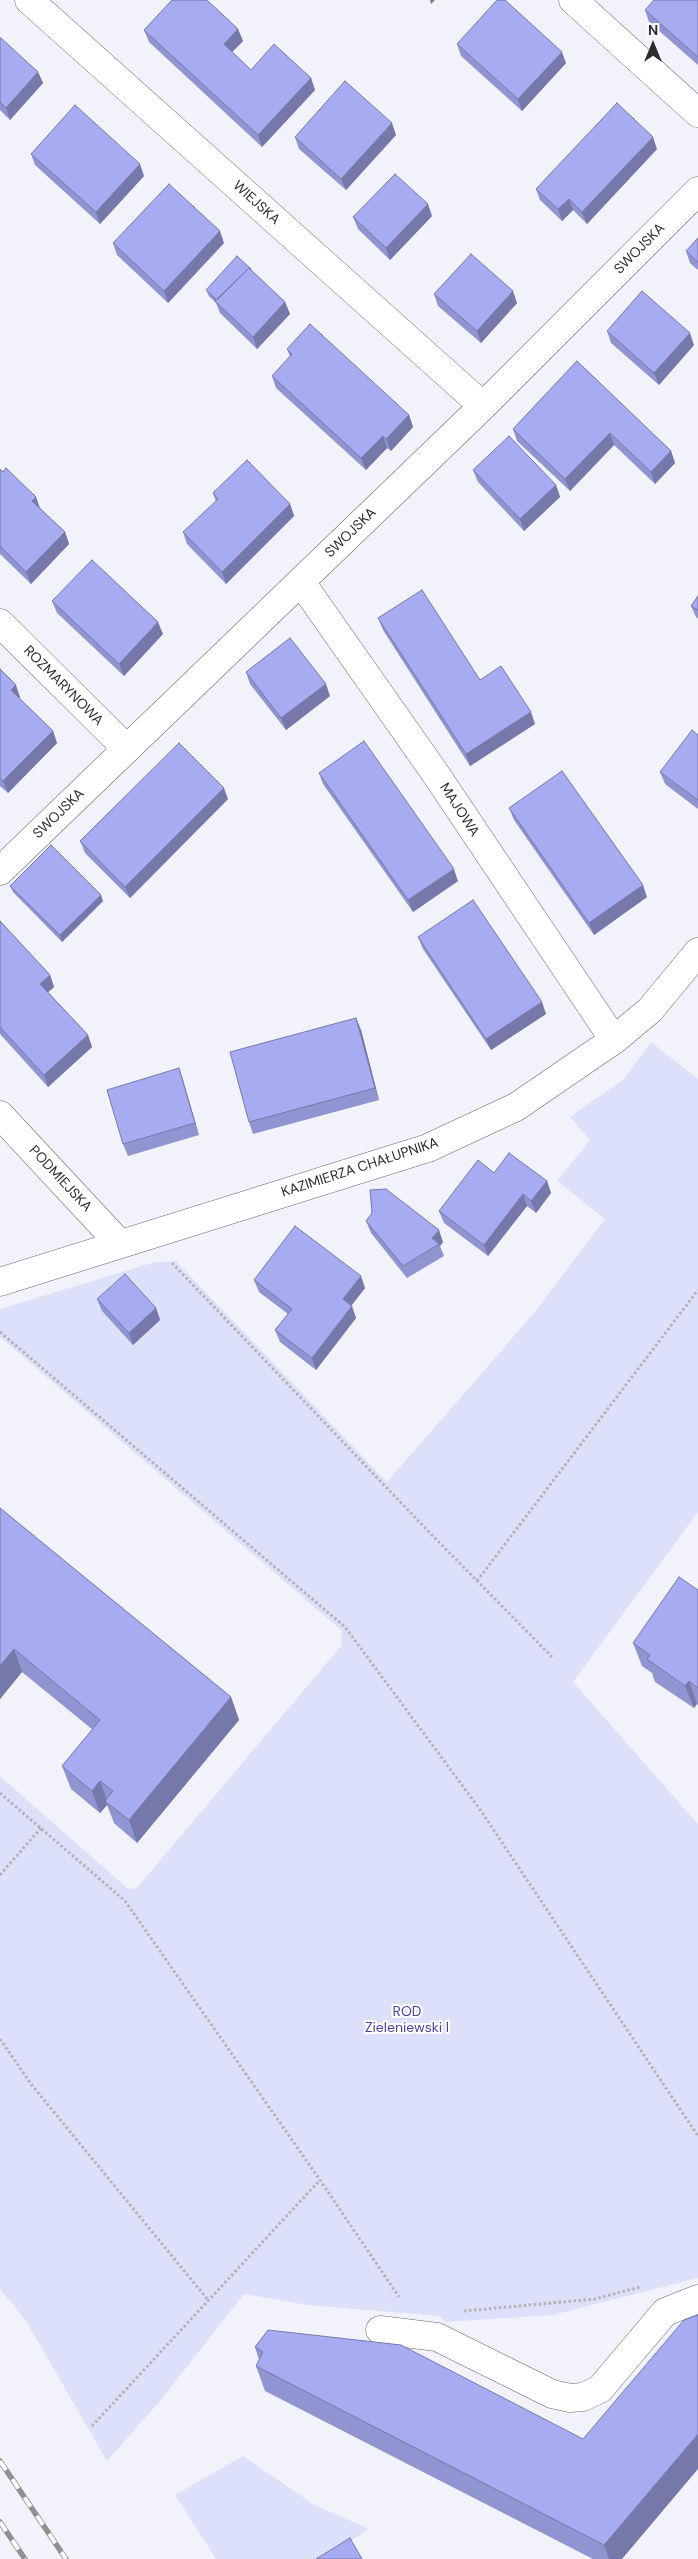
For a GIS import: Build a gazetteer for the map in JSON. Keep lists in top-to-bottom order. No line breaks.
{"streets":{"street":["WIEJSKA","SWOJSKA","ROZMARYNOWA","MAJOWA","KAZIMIERZA CHAŁUPNIKA","PODMIEJSKA"]},"crossings":[["WIEJSKA","SWOJSKA"],["SWOJSKA","ROZMARYNOWA"],["SWOJSKA","MAJOWA"],["MAJOWA","KAZIMIERZA CHAŁUPNIKA"],["KAZIMIERZA CHAŁUPNIKA","PODMIEJSKA"]],"parks":["ROD Zieleniewski I"],"north":"top"}
